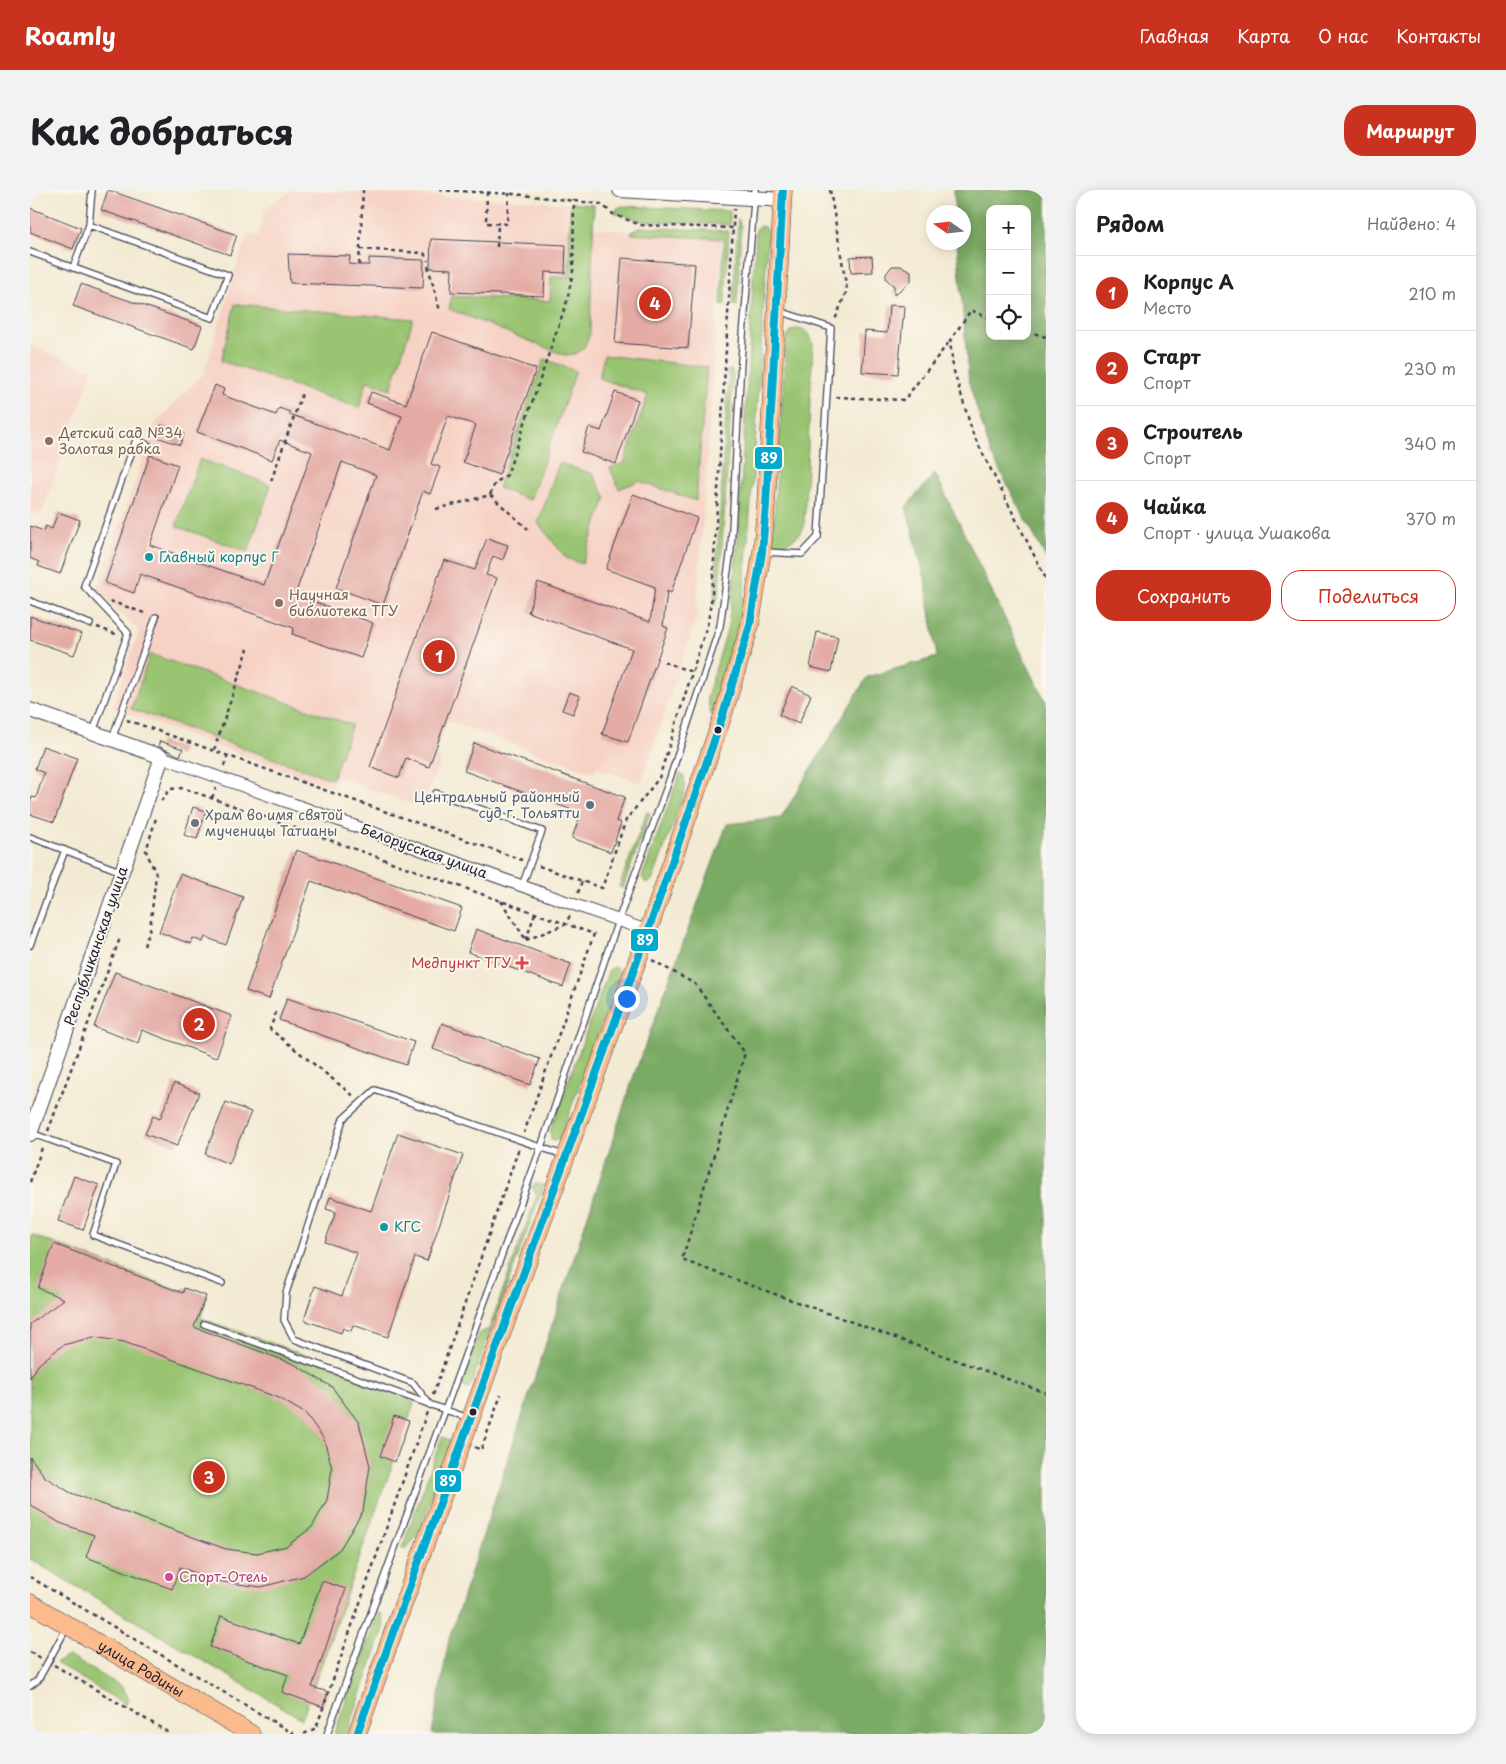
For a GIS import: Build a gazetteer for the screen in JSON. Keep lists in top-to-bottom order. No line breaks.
{"streets":{"main road":["улица Родины"],"street":["Белорусская улица","Республиканская улица"]},"crossings":[["Белорусская улица","Республиканская улица"]],"places":{"other":["Детский сад №34 Золотая рабка","Главный корпус Г","Научная библиотека ТГУ","Центральный районный суд г. Тольятти","Храм во имя святой мученицы Татианы","КГС","Спорт-Отель"],"health":["Медпункт ТГУ"]},"lines":["transit line 89"],"north":"left","page":{"header":"Roamly","nav":["Главная","Карта","О нас","Контакты"],"title":"Как добраться","buttons":["Маршрут",["Сохранить","Поделиться"]],"heading":["Рядом","Найдено: 4"],"map_buttons":["+","−"],"list":[{"mark":"1","name":"Корпус А","note":"Место","value":"210 m"},{"mark":"2","name":"Старт","note":"Спорт","value":"230 m"},{"mark":"3","name":"Строитель","note":"Спорт","value":"340 m"},{"mark":"4","name":"Чайка","note":"Спорт · улица Ушакова","value":"370 m"}],"pins":["4","1","2","3"]}}
